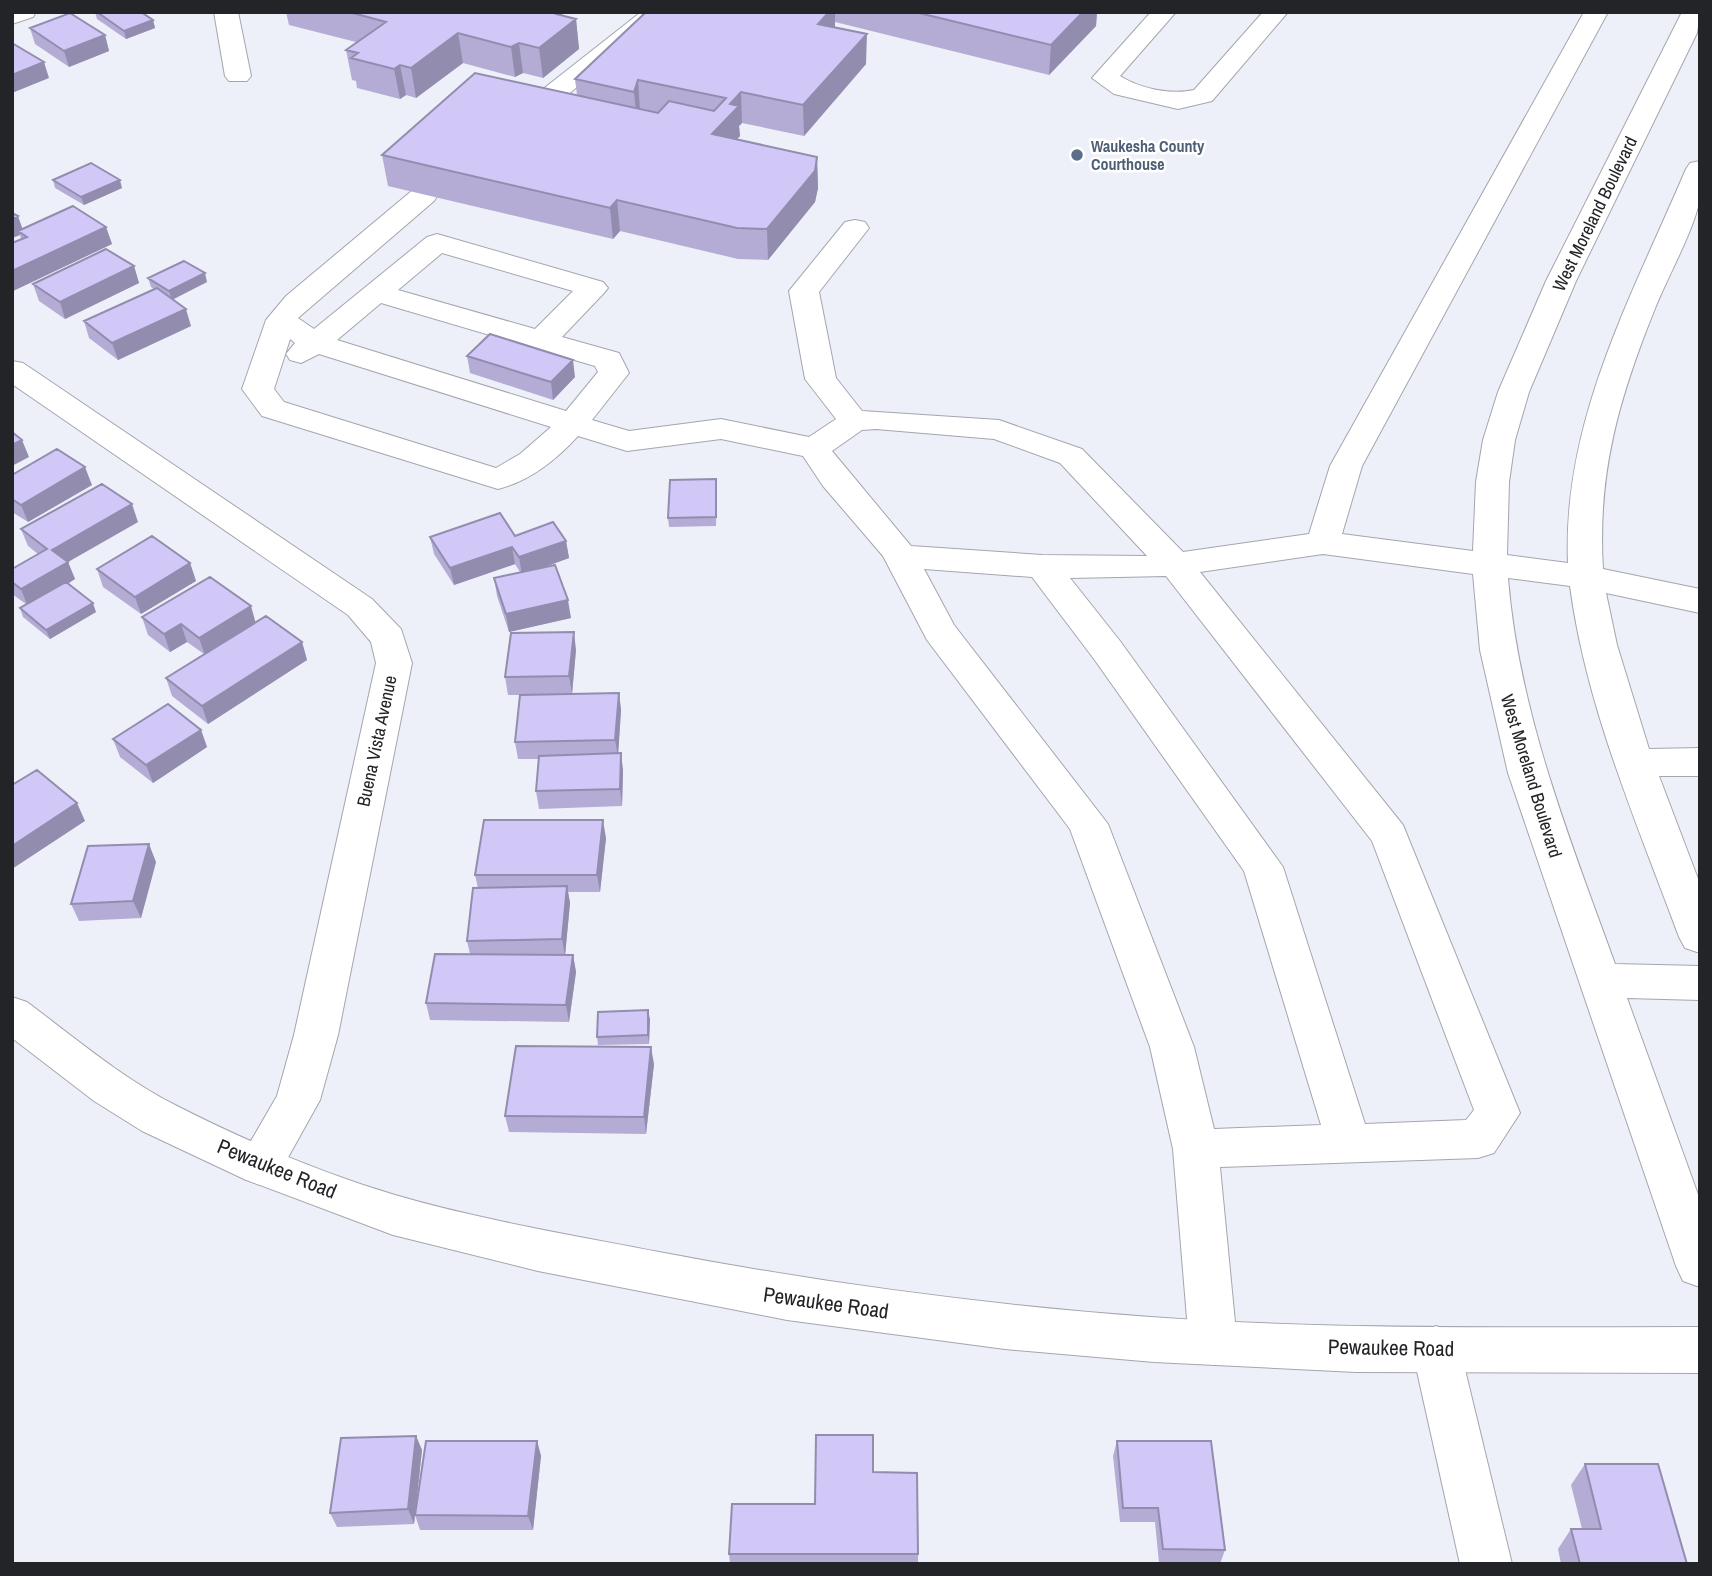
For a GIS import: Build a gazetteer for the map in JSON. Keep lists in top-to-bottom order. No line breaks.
{"streets":{"street":["West Moreland Boulevard","Buena Vista Avenue","Pewaukee Road"]},"crossings":[["Buena Vista Avenue","Pewaukee Road"]],"places":["Waukesha County Courthouse"]}
